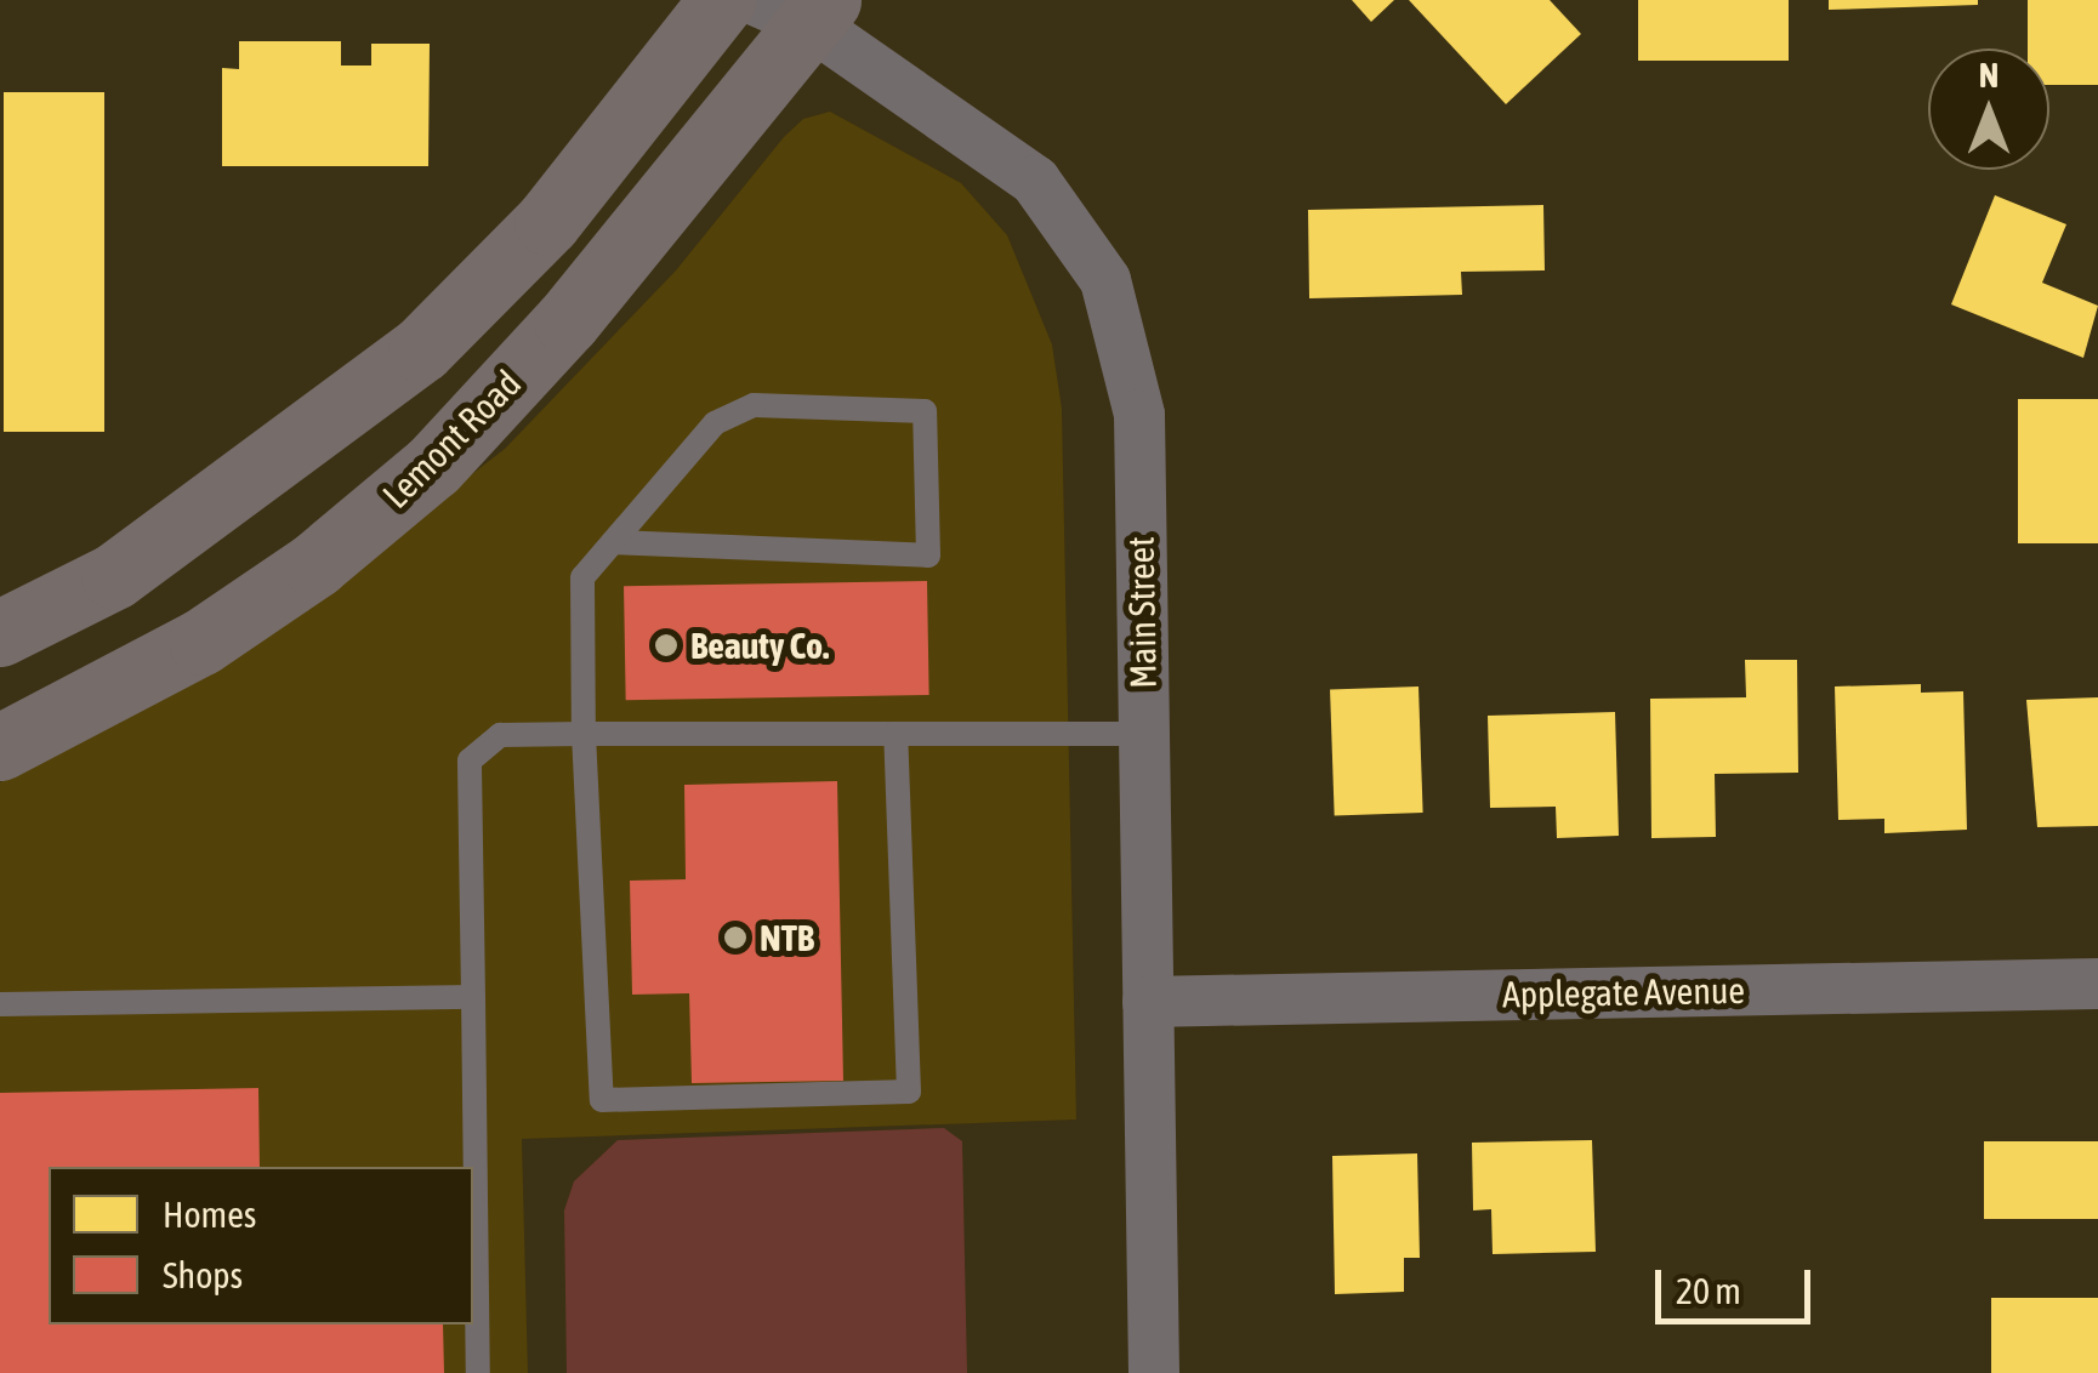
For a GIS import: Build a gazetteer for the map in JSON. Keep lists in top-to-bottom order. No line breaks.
{"streets":{"main road":["Lemont Road"],"street":["Main Street","Applegate Avenue"]},"crossings":[["Lemont Road","Main Street"],["Main Street","Applegate Avenue"]],"places":["Beauty Co.","NTB"],"legend":["Homes","Shops"],"scale_bar":"20 m","north":"top"}
